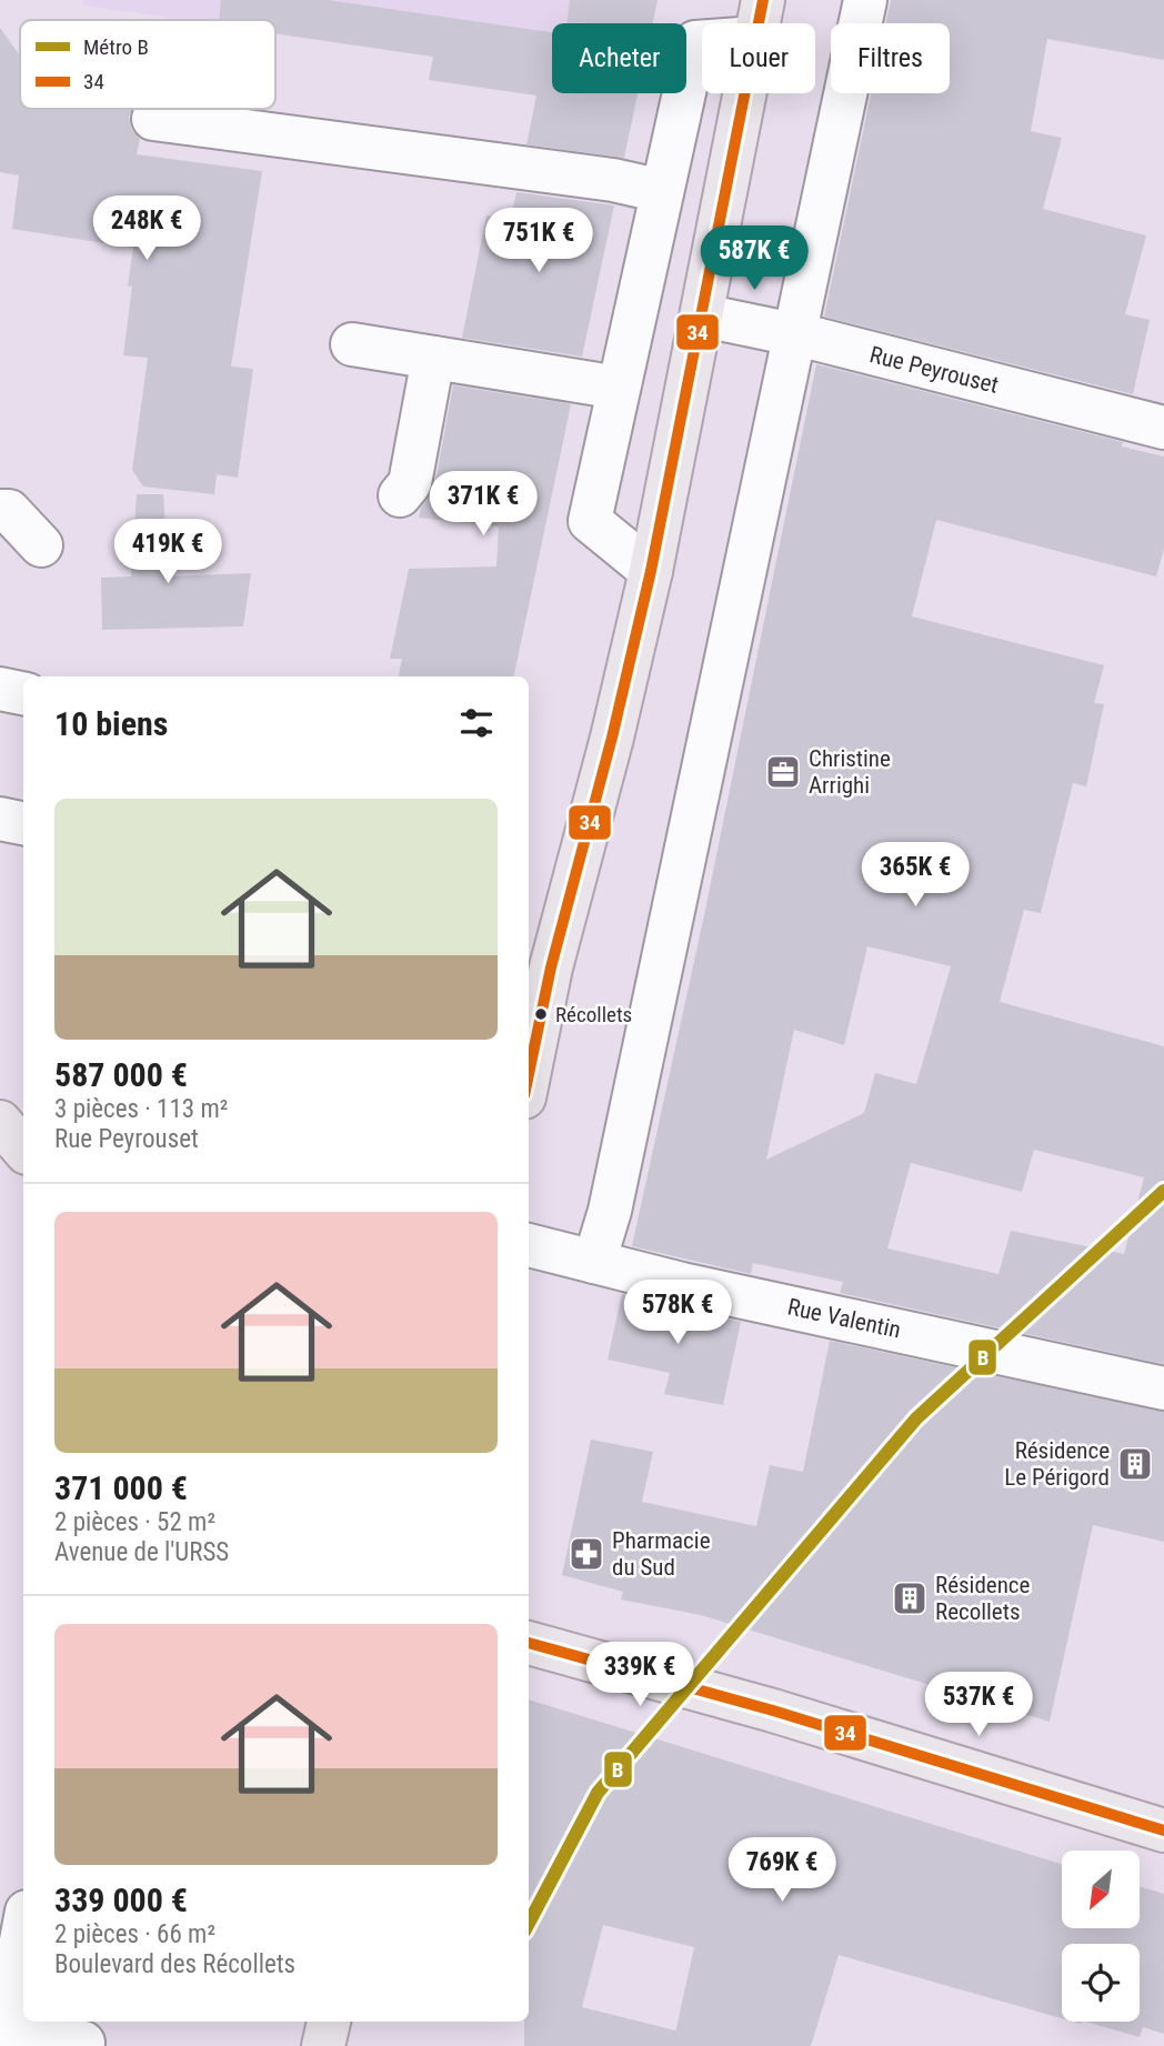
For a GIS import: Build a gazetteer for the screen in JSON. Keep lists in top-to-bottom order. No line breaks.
{"streets":{"street":["Rue Peyrouset","Rue Valentin"]},"places":{"office":["Christine Arrighi"],"other":["Récollets"],"building":["Résidence Le Périgord","Résidence Recollets"],"pharmacy":["Pharmacie du Sud"]},"lines":["transit line 34","metro line B"],"legend":["Métro B","34"],"north":"bottom left","page":{"chip":["Acheter","Louer","Filtres"],"price":["248K €","751K €","587K €","371K €","419K €","365K €","578K €","339K €","537K €","769K €"],"heading":"10 biens","list":[{"name":"587 000 €","note":"3 pièces · 113 m² · Rue Peyrouset"},{"name":"371 000 €","note":"2 pièces · 52 m² · Avenue de l'URSS"},{"name":"339 000 €","note":"2 pièces · 66 m² · Boulevard des Récollets"}]}}
